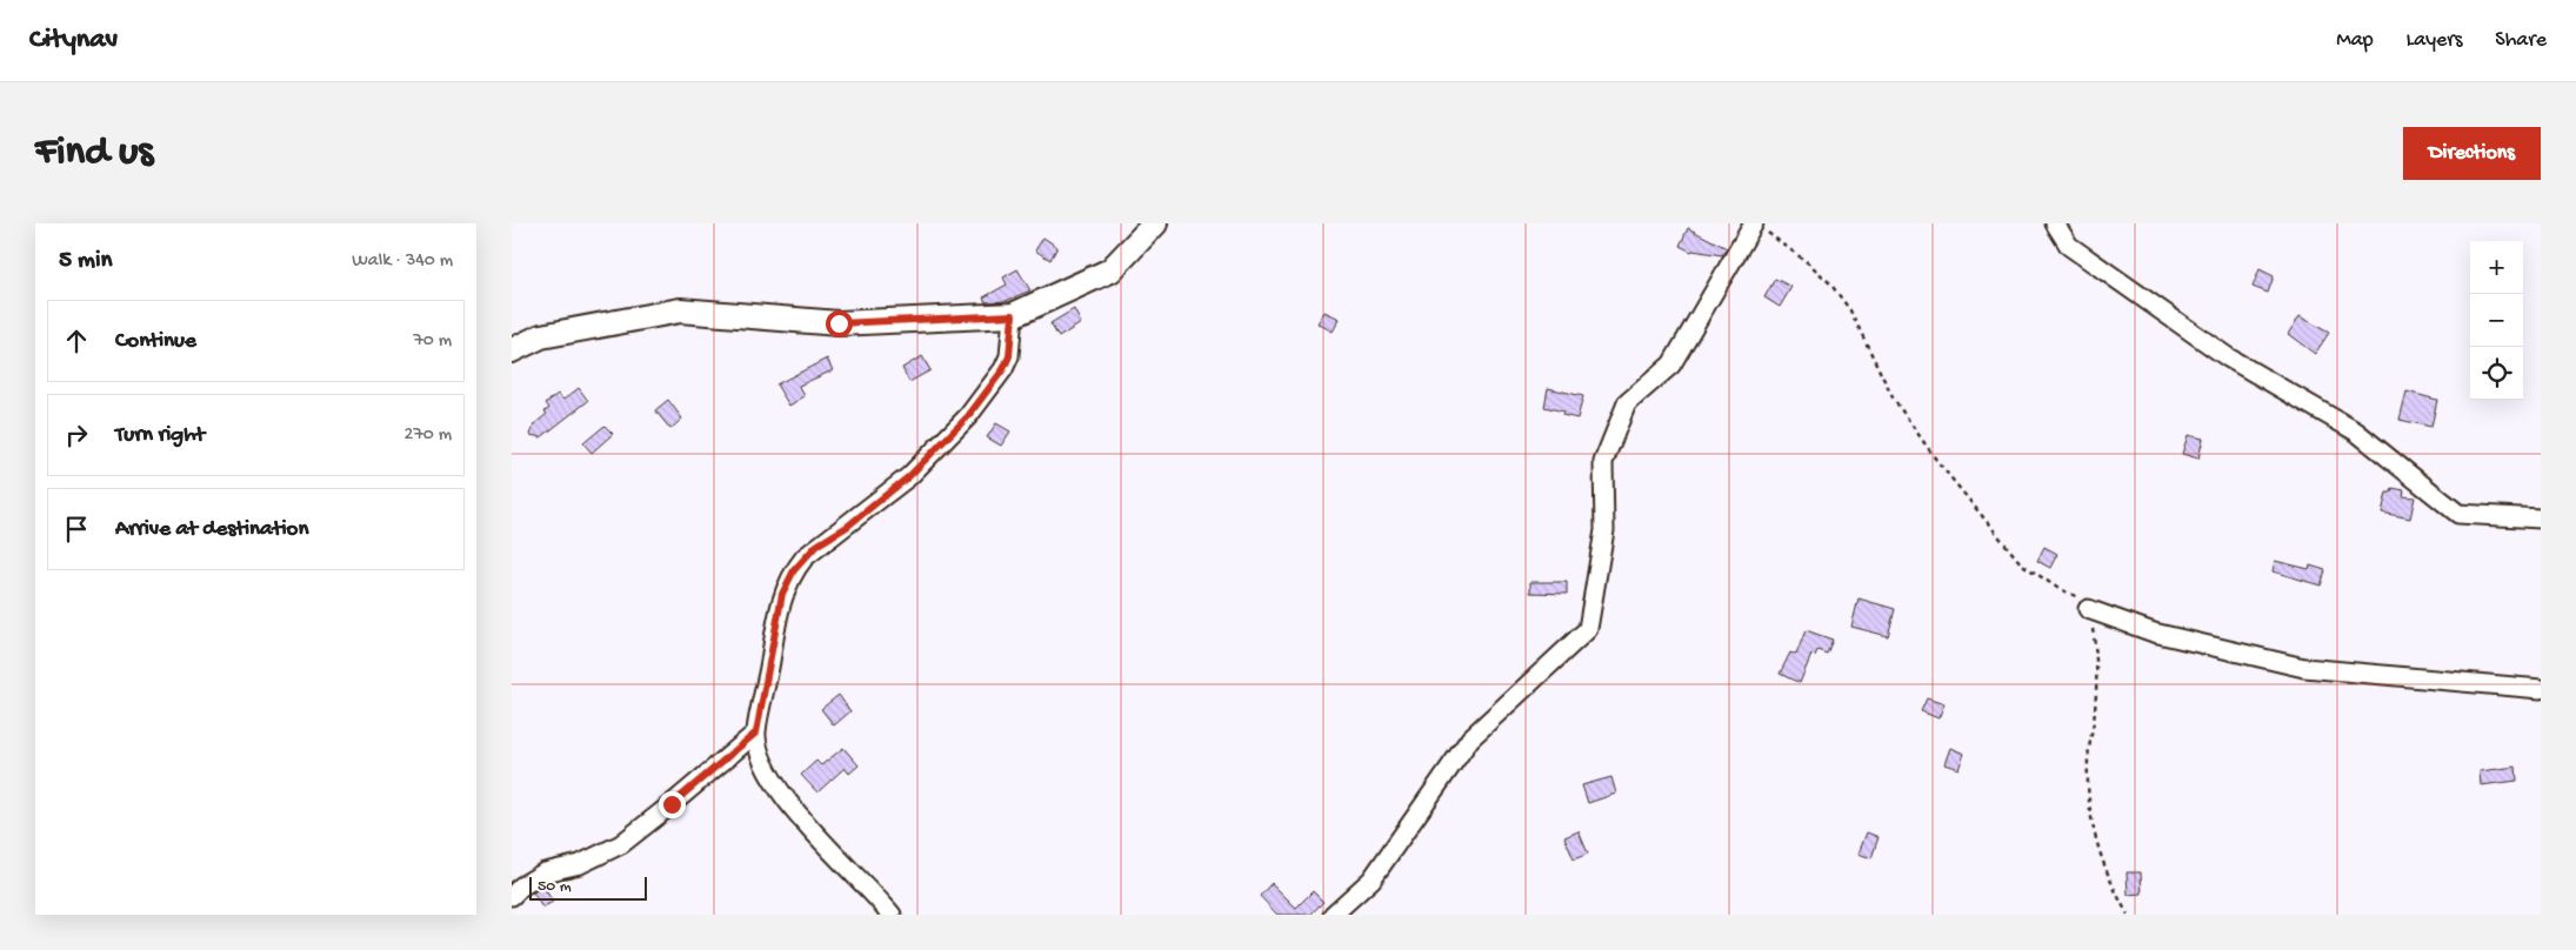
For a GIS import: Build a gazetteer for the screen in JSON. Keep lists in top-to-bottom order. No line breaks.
{"scale_bar":"50 m","page":{"header":"Citynav","nav":["Map","Layers","Share"],"buttons":"Directions","title":"Find us","heading":["5 min","Walk · 340 m"],"map_buttons":["+","−"],"list":[["Continue","70 m"],["Turn right","270 m"],"Arrive at destination"],"scale":"50 m"}}
